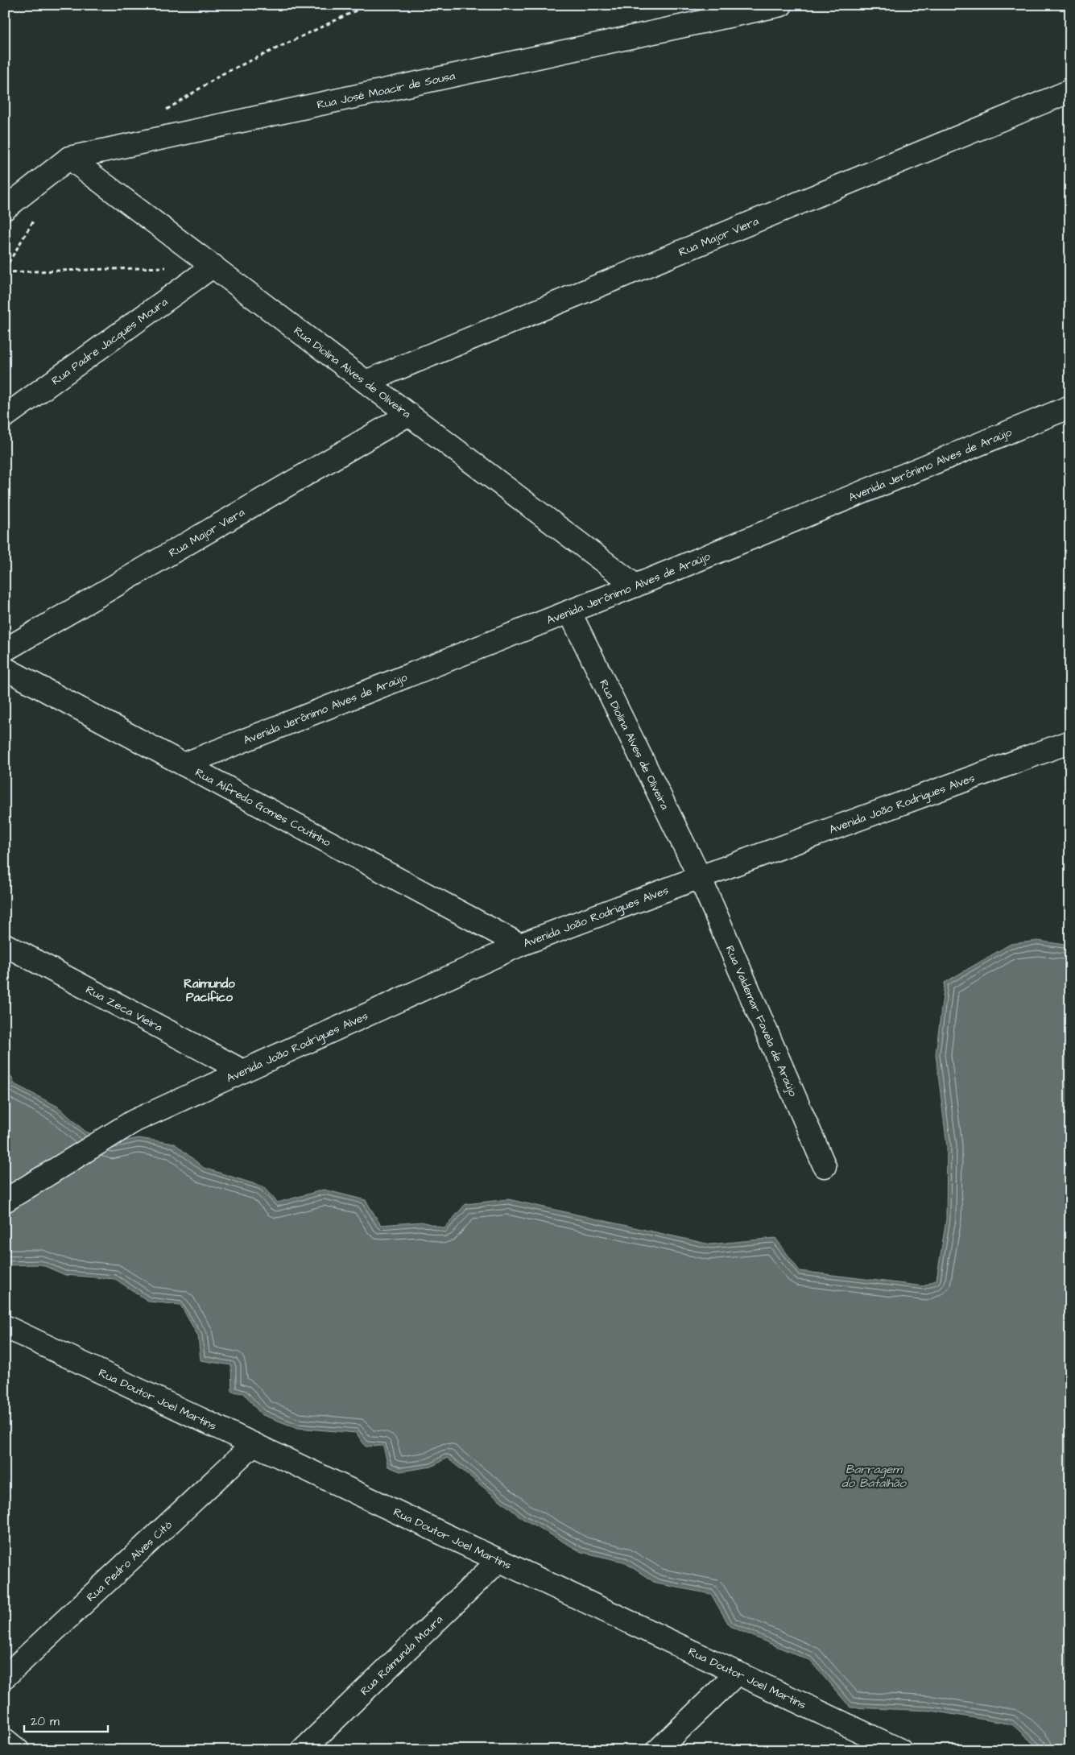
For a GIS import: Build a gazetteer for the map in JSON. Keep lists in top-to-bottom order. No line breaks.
{"streets":{"street":["Rua José Moacir de Sousa","Rua Major Viera","Rua Padre Jacques Moura","Rua Diolina Alves de Oliveira","Avenida Jerônimo Alves de Araújo","Avenida João Rodrigues Alves","Rua Alfredo Gomes Coutinho","Rua Zeca Vieira","Rua Valdemar Favela de Araújo","Rua Doutor Joel Martins","Rua Pedro Alves Citó","Rua Raimunda Moura"]},"crossings":[["Rua José Moacir de Sousa","Rua Diolina Alves de Oliveira"],["Rua Major Viera","Rua Diolina Alves de Oliveira"],["Rua Padre Jacques Moura","Rua Diolina Alves de Oliveira"],["Rua Diolina Alves de Oliveira","Avenida Jerônimo Alves de Araújo"],["Rua Diolina Alves de Oliveira","Avenida João Rodrigues Alves"],["Rua Diolina Alves de Oliveira","Rua Valdemar Favela de Araújo"],["Avenida Jerônimo Alves de Araújo","Rua Alfredo Gomes Coutinho"],["Avenida João Rodrigues Alves","Rua Alfredo Gomes Coutinho"],["Avenida João Rodrigues Alves","Rua Zeca Vieira"],["Avenida João Rodrigues Alves","Rua Valdemar Favela de Araújo"],["Rua Doutor Joel Martins","Rua Pedro Alves Citó"],["Rua Doutor Joel Martins","Rua Raimunda Moura"]],"districts":["Raimundo Pacífico"],"water":["Barragem do Batalhão"],"scale_bar":"20 m"}
